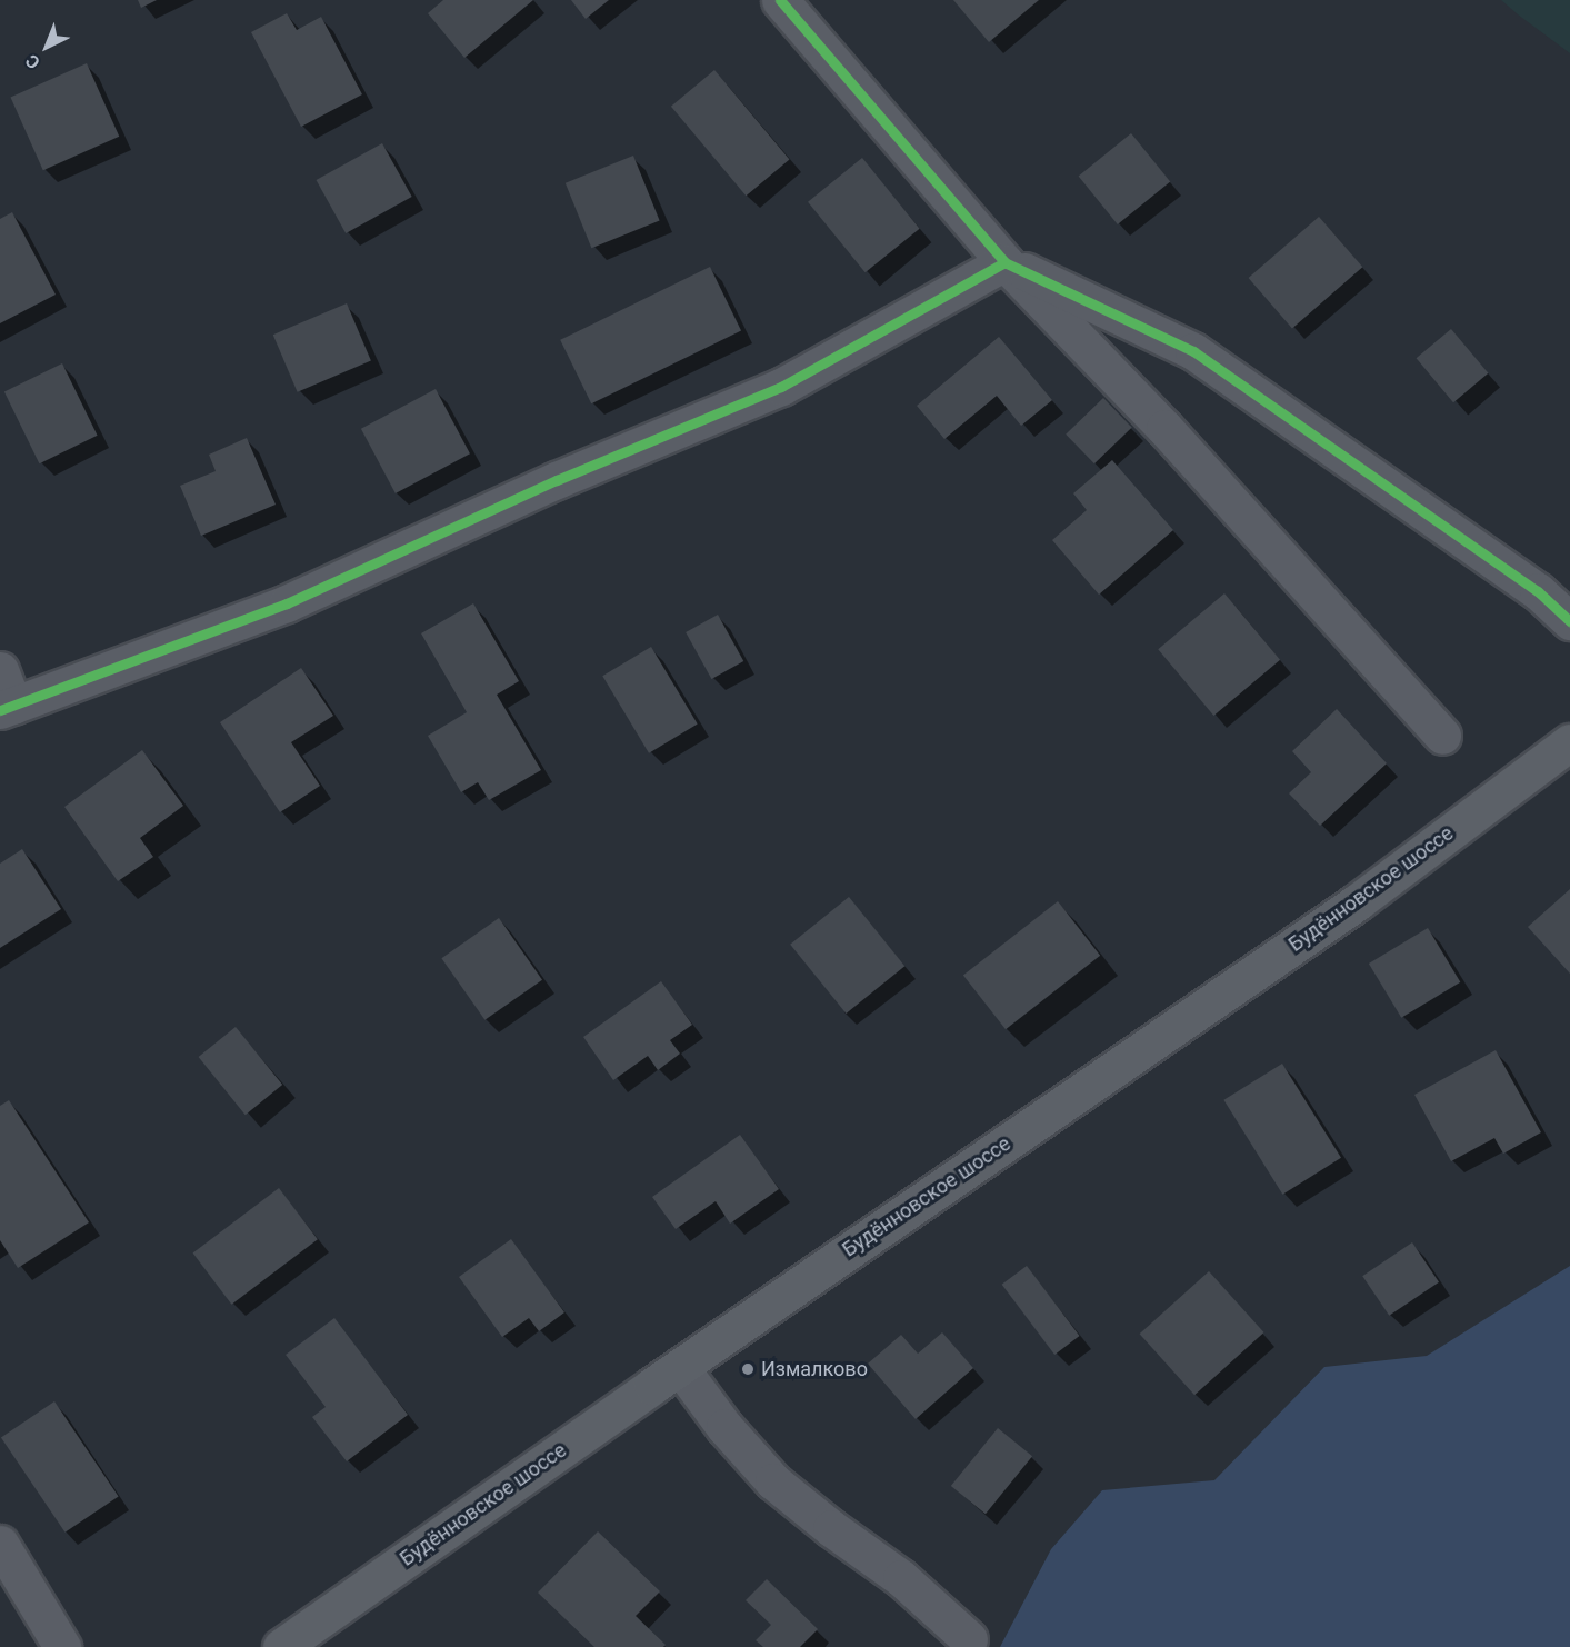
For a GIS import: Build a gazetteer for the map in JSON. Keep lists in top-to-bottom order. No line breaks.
{"streets":{"main road":["Будённовское шоссе"]},"places":["Измалково"],"north":"bottom left"}
